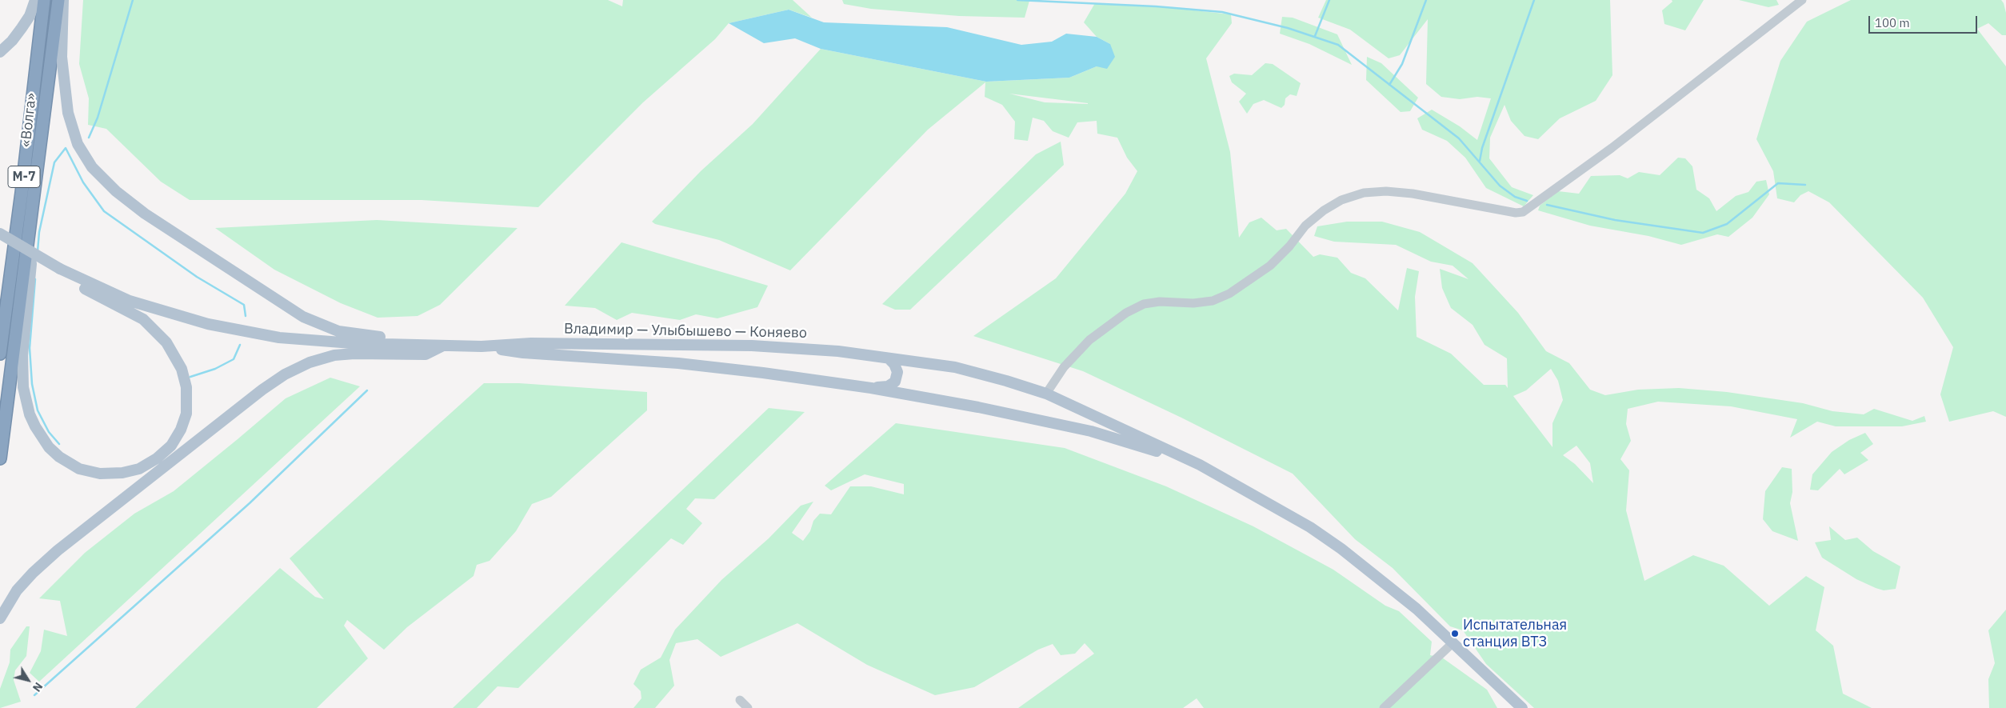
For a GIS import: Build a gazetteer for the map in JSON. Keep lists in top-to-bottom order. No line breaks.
{"streets":{"highway":["«Волга»","М-7"],"main road":["Владимир — Улыбышево — Коняево"]},"places":["Испытательная станция ВТЗ"],"scale_bar":"100 m","north":"bottom right"}
